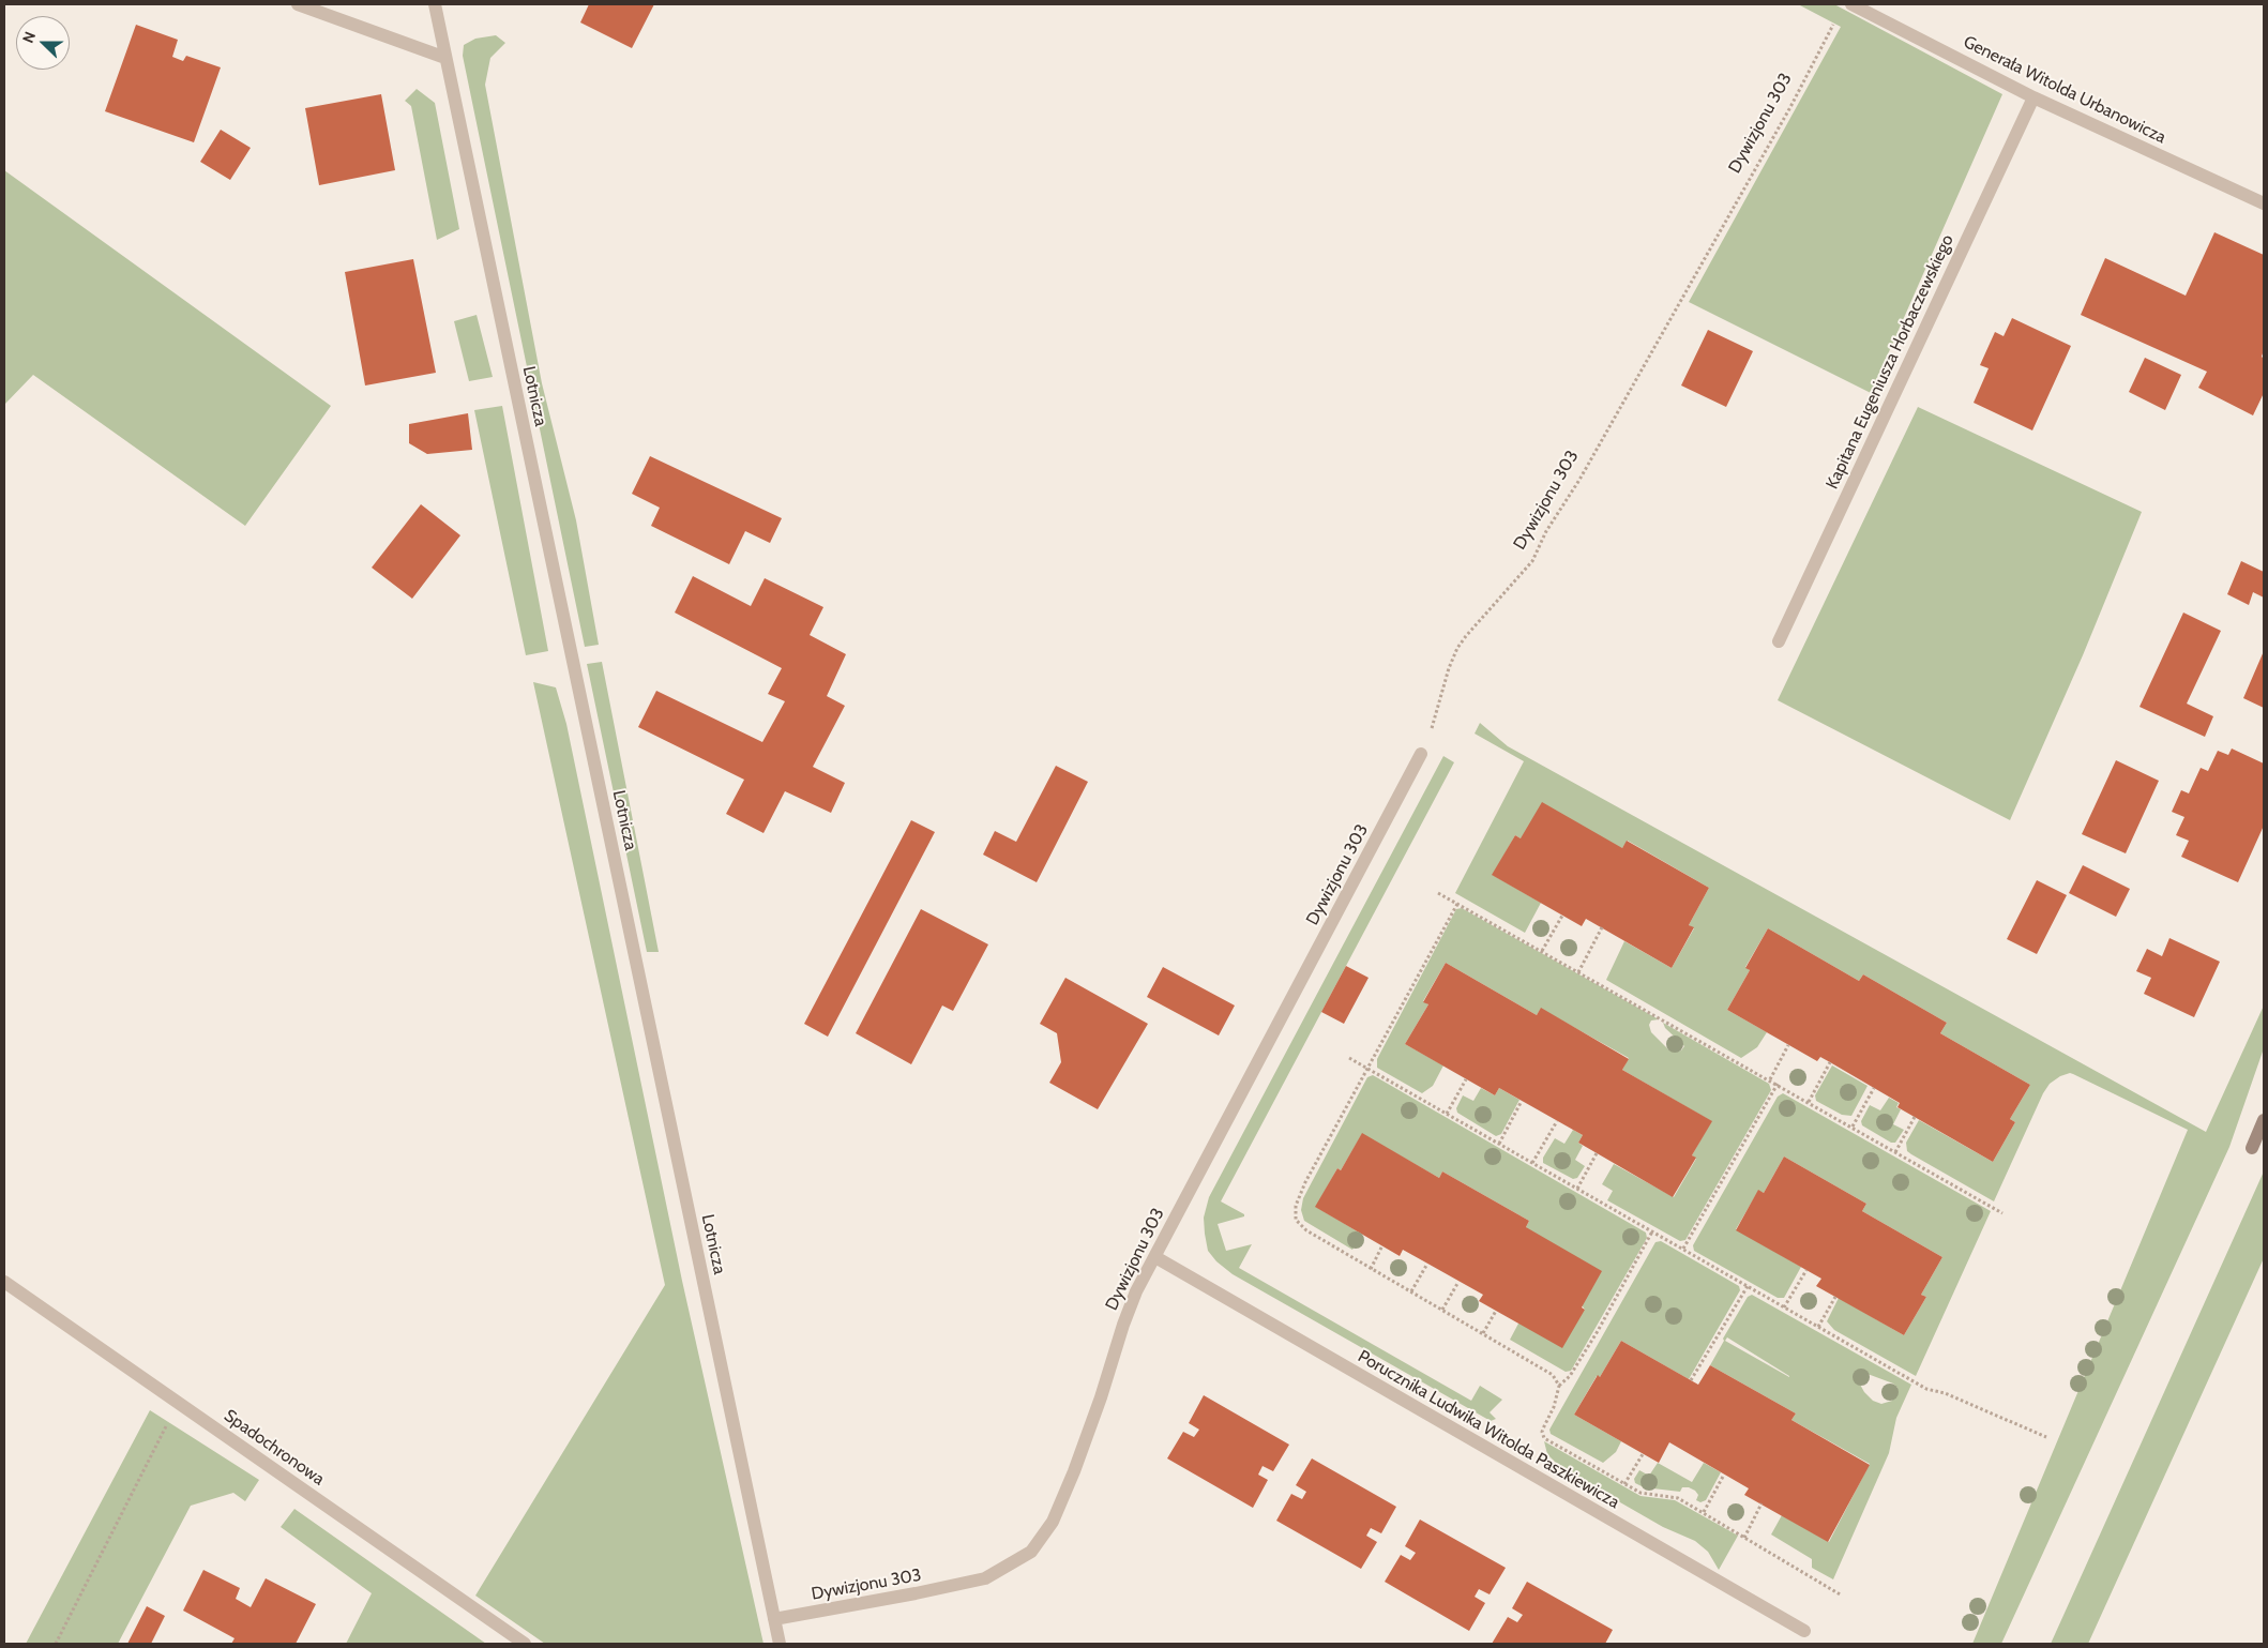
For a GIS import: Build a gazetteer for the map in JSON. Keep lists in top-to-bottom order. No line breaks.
{"streets":{"street":["Generała Witolda Urbanowicza","Dywizjonu 303","Kapitana Eugeniusza Horbaczewskiego","Lotnicza","Porucznika Ludwika Witolda Paszkiewicza","Spadochronowa"]},"crossings":[["Generała Witolda Urbanowicza","Kapitana Eugeniusza Horbaczewskiego"],["Dywizjonu 303","Lotnicza"],["Dywizjonu 303","Porucznika Ludwika Witolda Paszkiewicza"]],"north":"left"}
